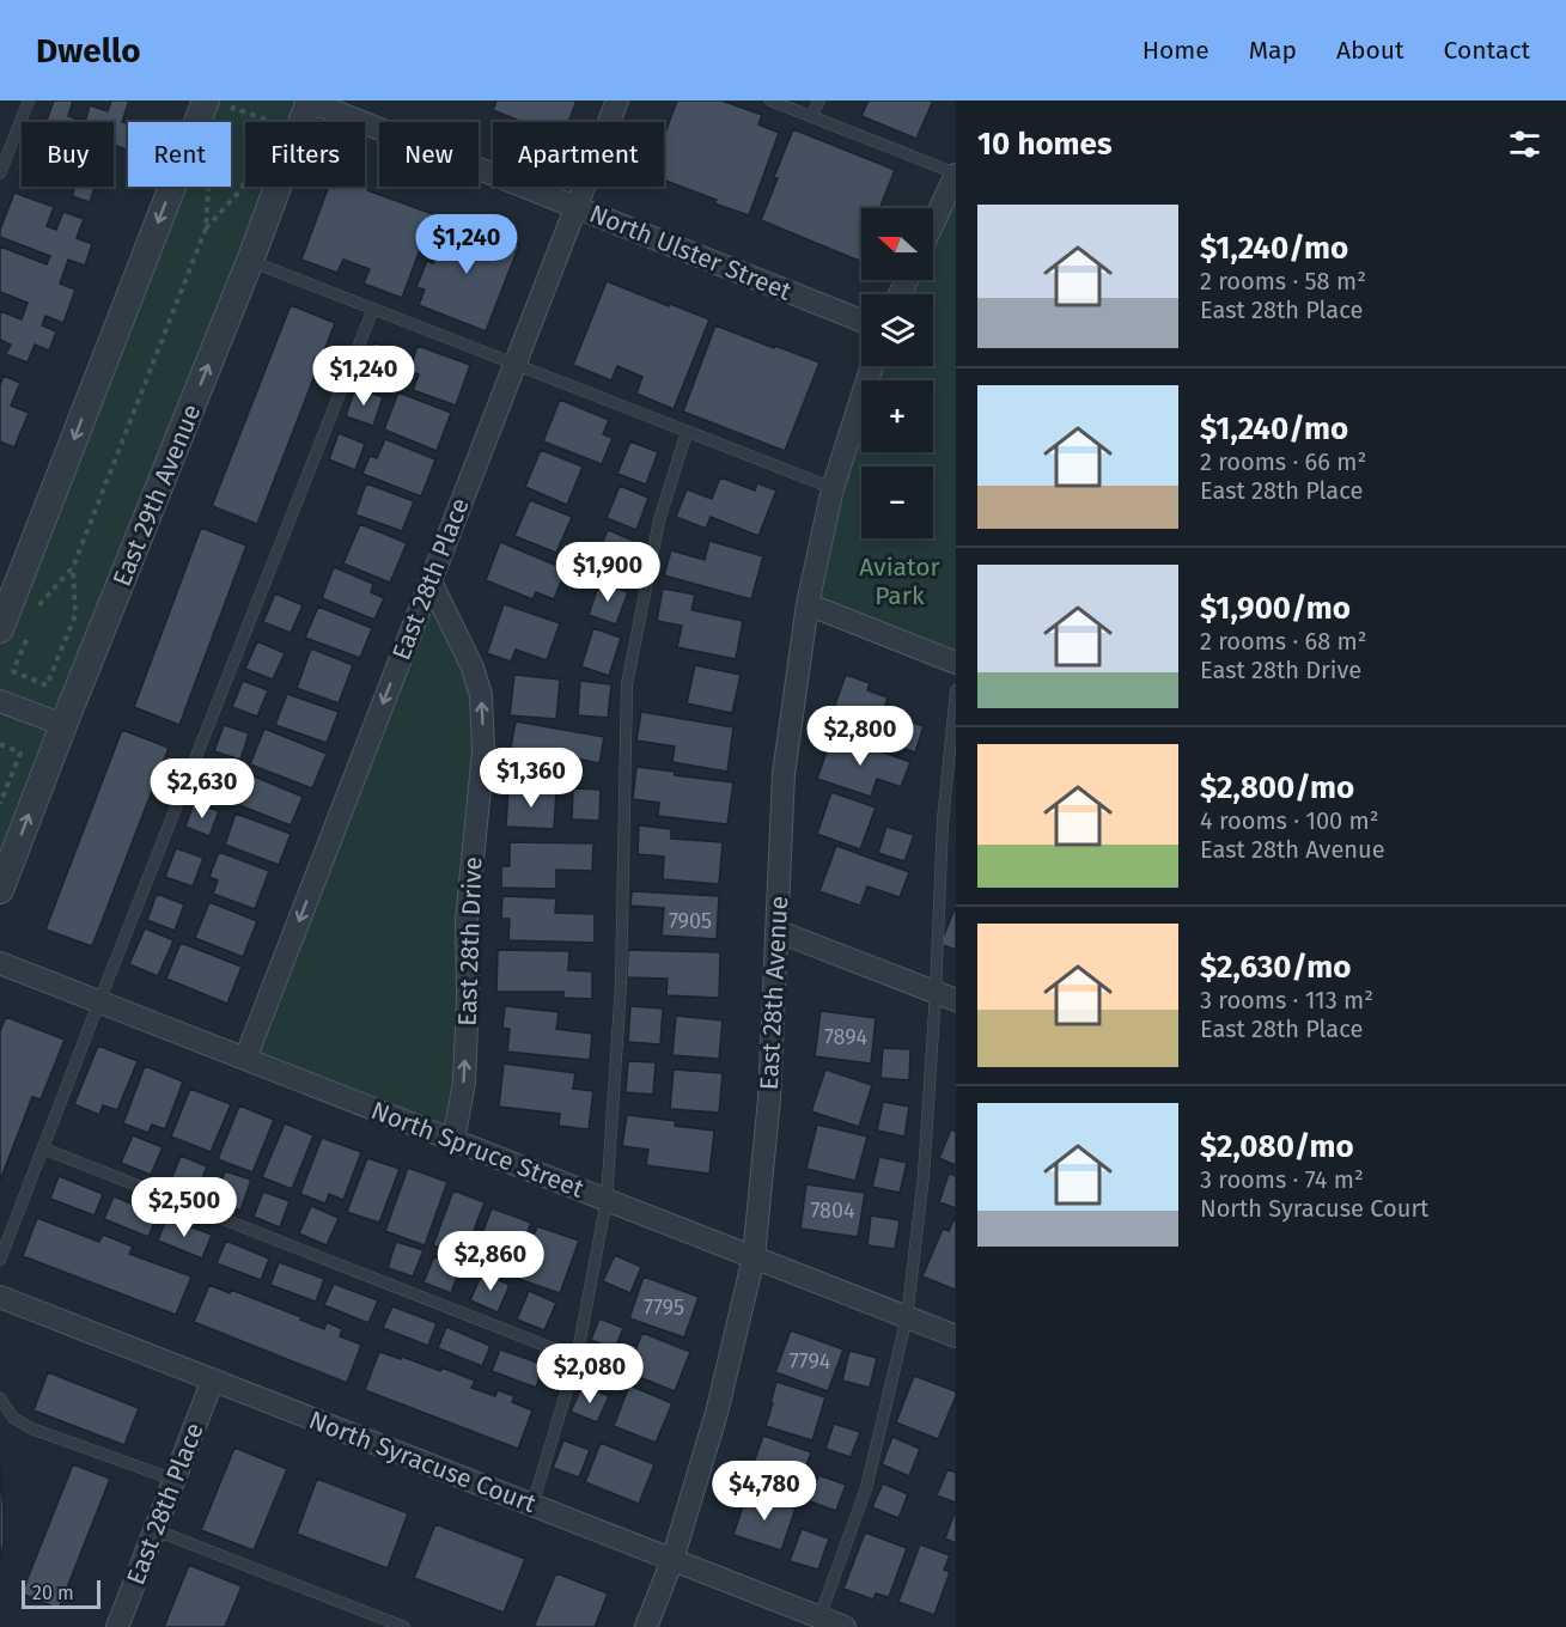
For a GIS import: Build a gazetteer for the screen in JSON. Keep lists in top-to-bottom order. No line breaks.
{"streets":{"street":["North Ulster Street","East 29th Avenue","East 28th Place","East 28th Drive","East 28th Avenue","North Spruce Street","North Syracuse Court"]},"crossings":[["North Ulster Street","East 29th Avenue"],["North Ulster Street","East 28th Place"],["East 28th Place","East 28th Drive"],["East 28th Place","North Spruce Street"],["East 28th Place","North Syracuse Court"],["East 28th Drive","North Spruce Street"],["East 28th Avenue","North Spruce Street"],["East 28th Avenue","North Syracuse Court"]],"one_way":["East 28th Place","East 28th Drive"],"parks":["Aviator Park"],"house_numbers":["7905","7894","7804","7795","7794"],"scale_bar":"20 m","north":"left","page":{"header":"Dwello","nav":["Home","Map","About","Contact"],"heading":"10 homes","chip":["Buy","Rent","Filters","New","Apartment"],"list":[{"name":"$1,240/mo","note":"2 rooms · 58 m² · East 28th Place"},{"name":"$1,240/mo","note":"2 rooms · 66 m² · East 28th Place"},{"name":"$1,900/mo","note":"2 rooms · 68 m² · East 28th Drive"},{"name":"$2,800/mo","note":"4 rooms · 100 m² · East 28th Avenue"},{"name":"$2,630/mo","note":"3 rooms · 113 m² · East 28th Place"},{"name":"$2,080/mo","note":"3 rooms · 74 m² · North Syracuse Court"}],"map_buttons":["+","−"],"price":["$1,240","$1,240","$1,900","$2,800","$1,360","$2,630","$2,500","$2,860","$2,080","$4,780"],"scale":"20 m"}}
